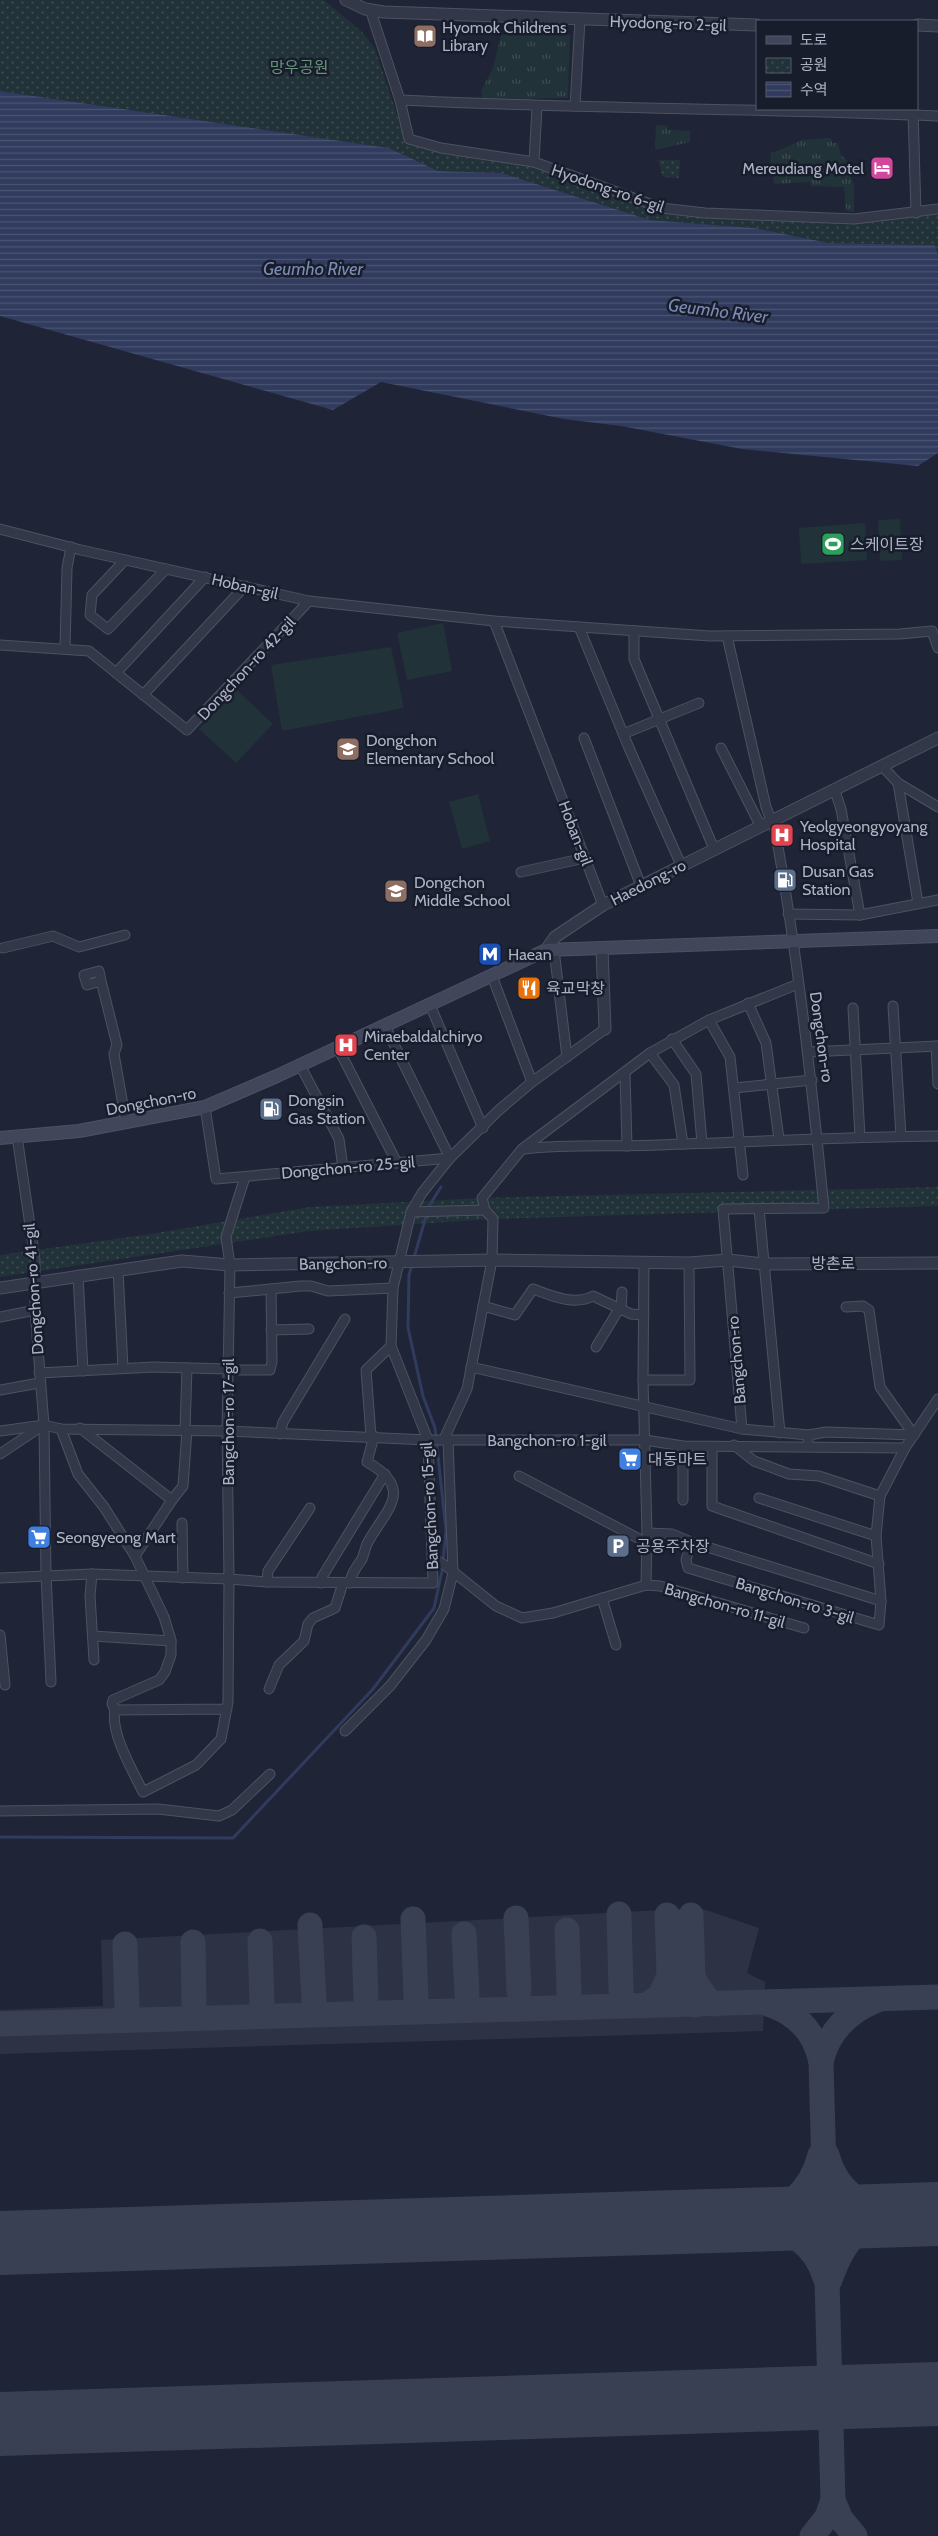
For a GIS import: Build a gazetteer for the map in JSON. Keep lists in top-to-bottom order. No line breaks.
{"streets":{"main road":["Dongchon-ro"],"street":["Hyodong-ro 2-gil","Hyodong-ro 6-gil","Hoban-gil","Dongchon-ro 42-gil","Haedong-ro","Dongchon-ro 25-gil","Bangchon-ro","방촌로","Dongchon-ro 41-gil","Bangchon-ro 17-gil","Bangchon-ro 1-gil","Bangchon-ro 15-gil","Bangchon-ro 3-gil","Bangchon-ro 11-gil"]},"crossings":[["Hyodong-ro 2-gil","Hyodong-ro 6-gil"],["Hoban-gil","Dongchon-ro 42-gil"],["Hoban-gil","Haedong-ro"],["Haedong-ro","Dongchon-ro"],["Dongchon-ro","Dongchon-ro 25-gil"],["Dongchon-ro","Bangchon-ro"],["Dongchon-ro","Dongchon-ro 41-gil"],["Dongchon-ro 25-gil","Bangchon-ro 15-gil"],["Bangchon-ro","방촌로"],["Bangchon-ro","Dongchon-ro 41-gil"],["Bangchon-ro","Bangchon-ro 17-gil"],["Bangchon-ro","Bangchon-ro 15-gil"],["Bangchon-ro","Bangchon-ro 11-gil"],["Dongchon-ro 41-gil","Bangchon-ro 15-gil"],["Bangchon-ro 17-gil","Bangchon-ro 15-gil"],["Bangchon-ro 1-gil","Bangchon-ro 15-gil"],["Bangchon-ro 1-gil","Bangchon-ro 3-gil"],["Bangchon-ro 1-gil","Bangchon-ro 11-gil"]],"water":["Geumho River"],"parks":["망우공원"],"places":{"library":["Hyomok Childrens Library"],"hotel":["Mereudiang Motel"],"sports":["스케이트장"],"school or university":["Dongchon Elementary School","Dongchon Middle School"],"hospital":["Yeolgyeongyoyang Hospital","Miraebaldalchiryo Center"],"fuel station":["Dusan Gas Station","Dongsin Gas Station"],"metro station":["Haean"],"restaurant":["육교막창"],"supermarket":["대동마트","Seongyeong Mart"],"parking":["공용주차장"]},"legend":["도로","공원","수역"]}
